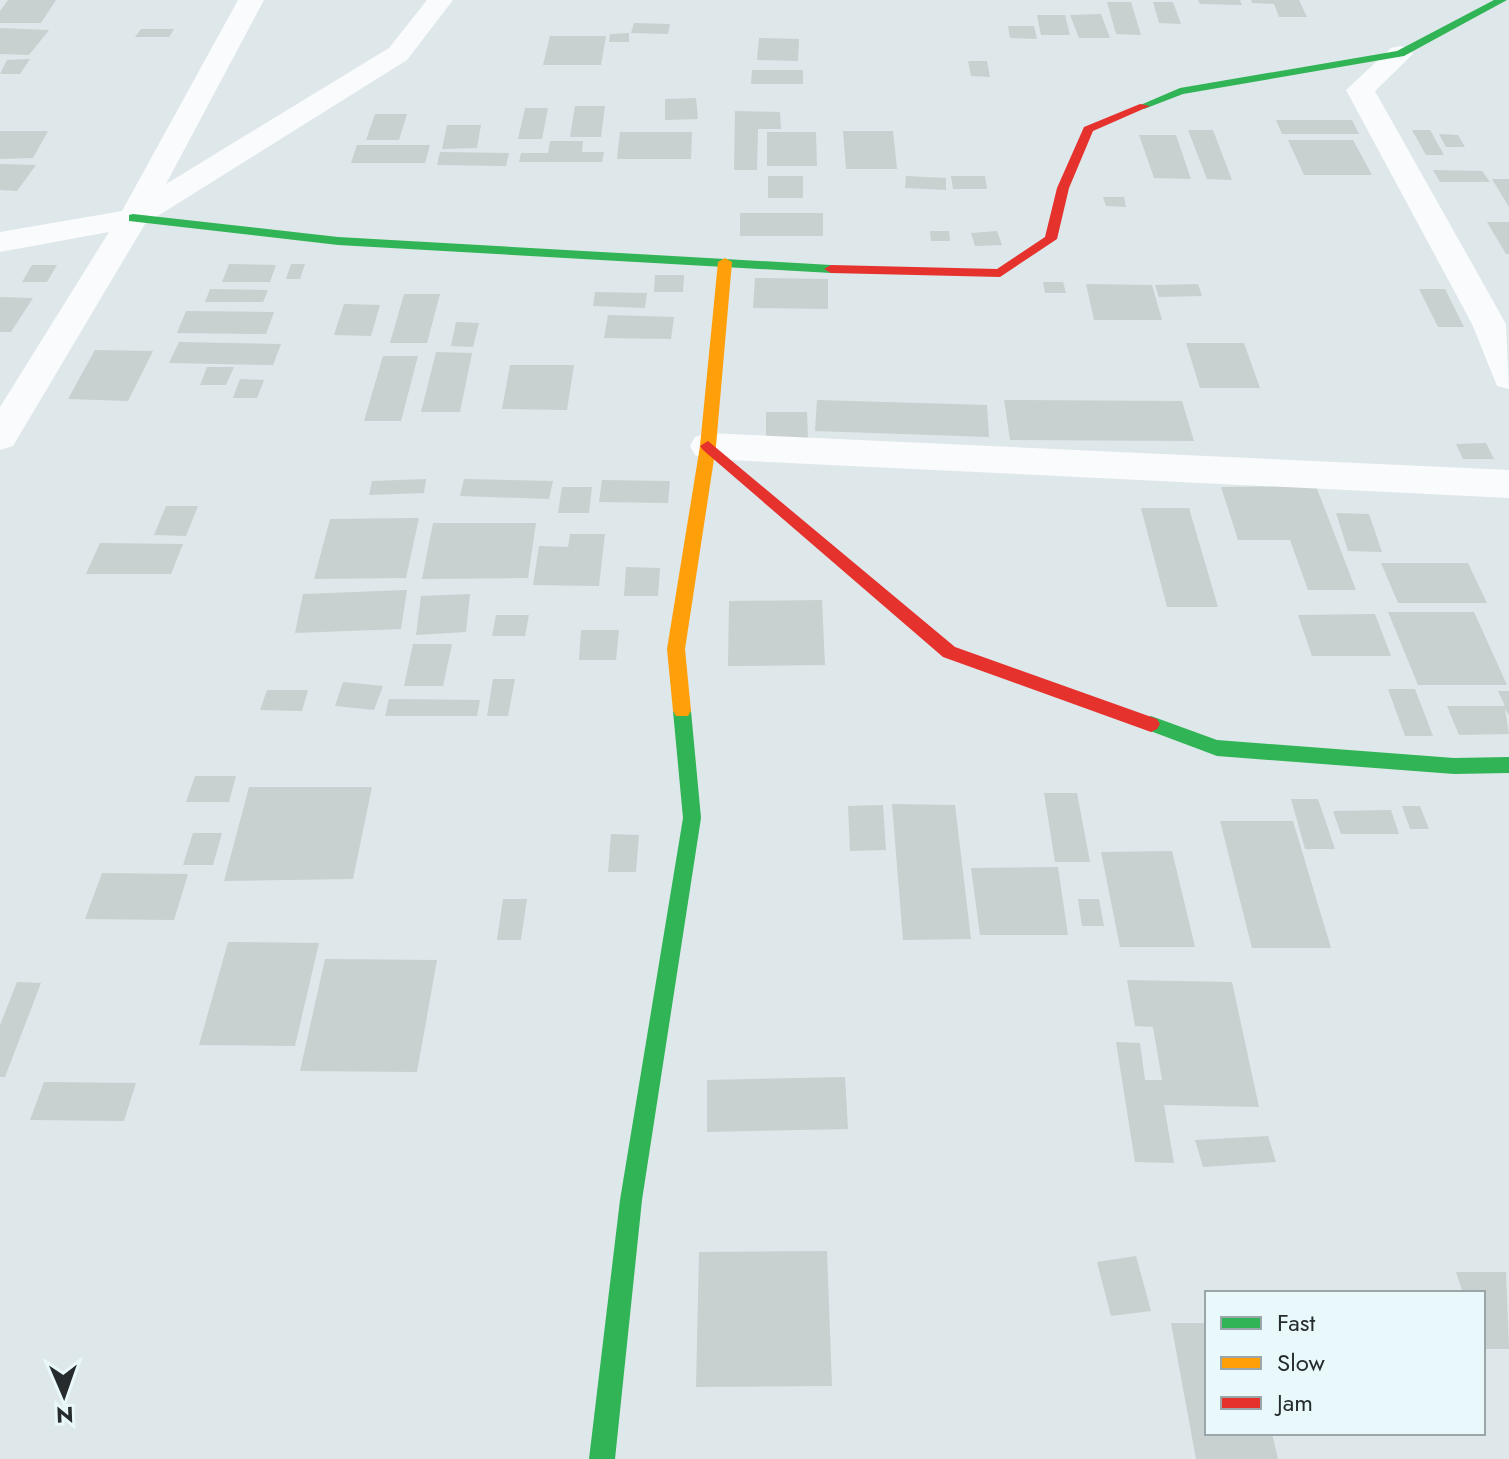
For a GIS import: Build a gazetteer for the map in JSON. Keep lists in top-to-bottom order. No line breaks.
{"legend":["Fast","Slow","Jam"],"north":"bottom"}
